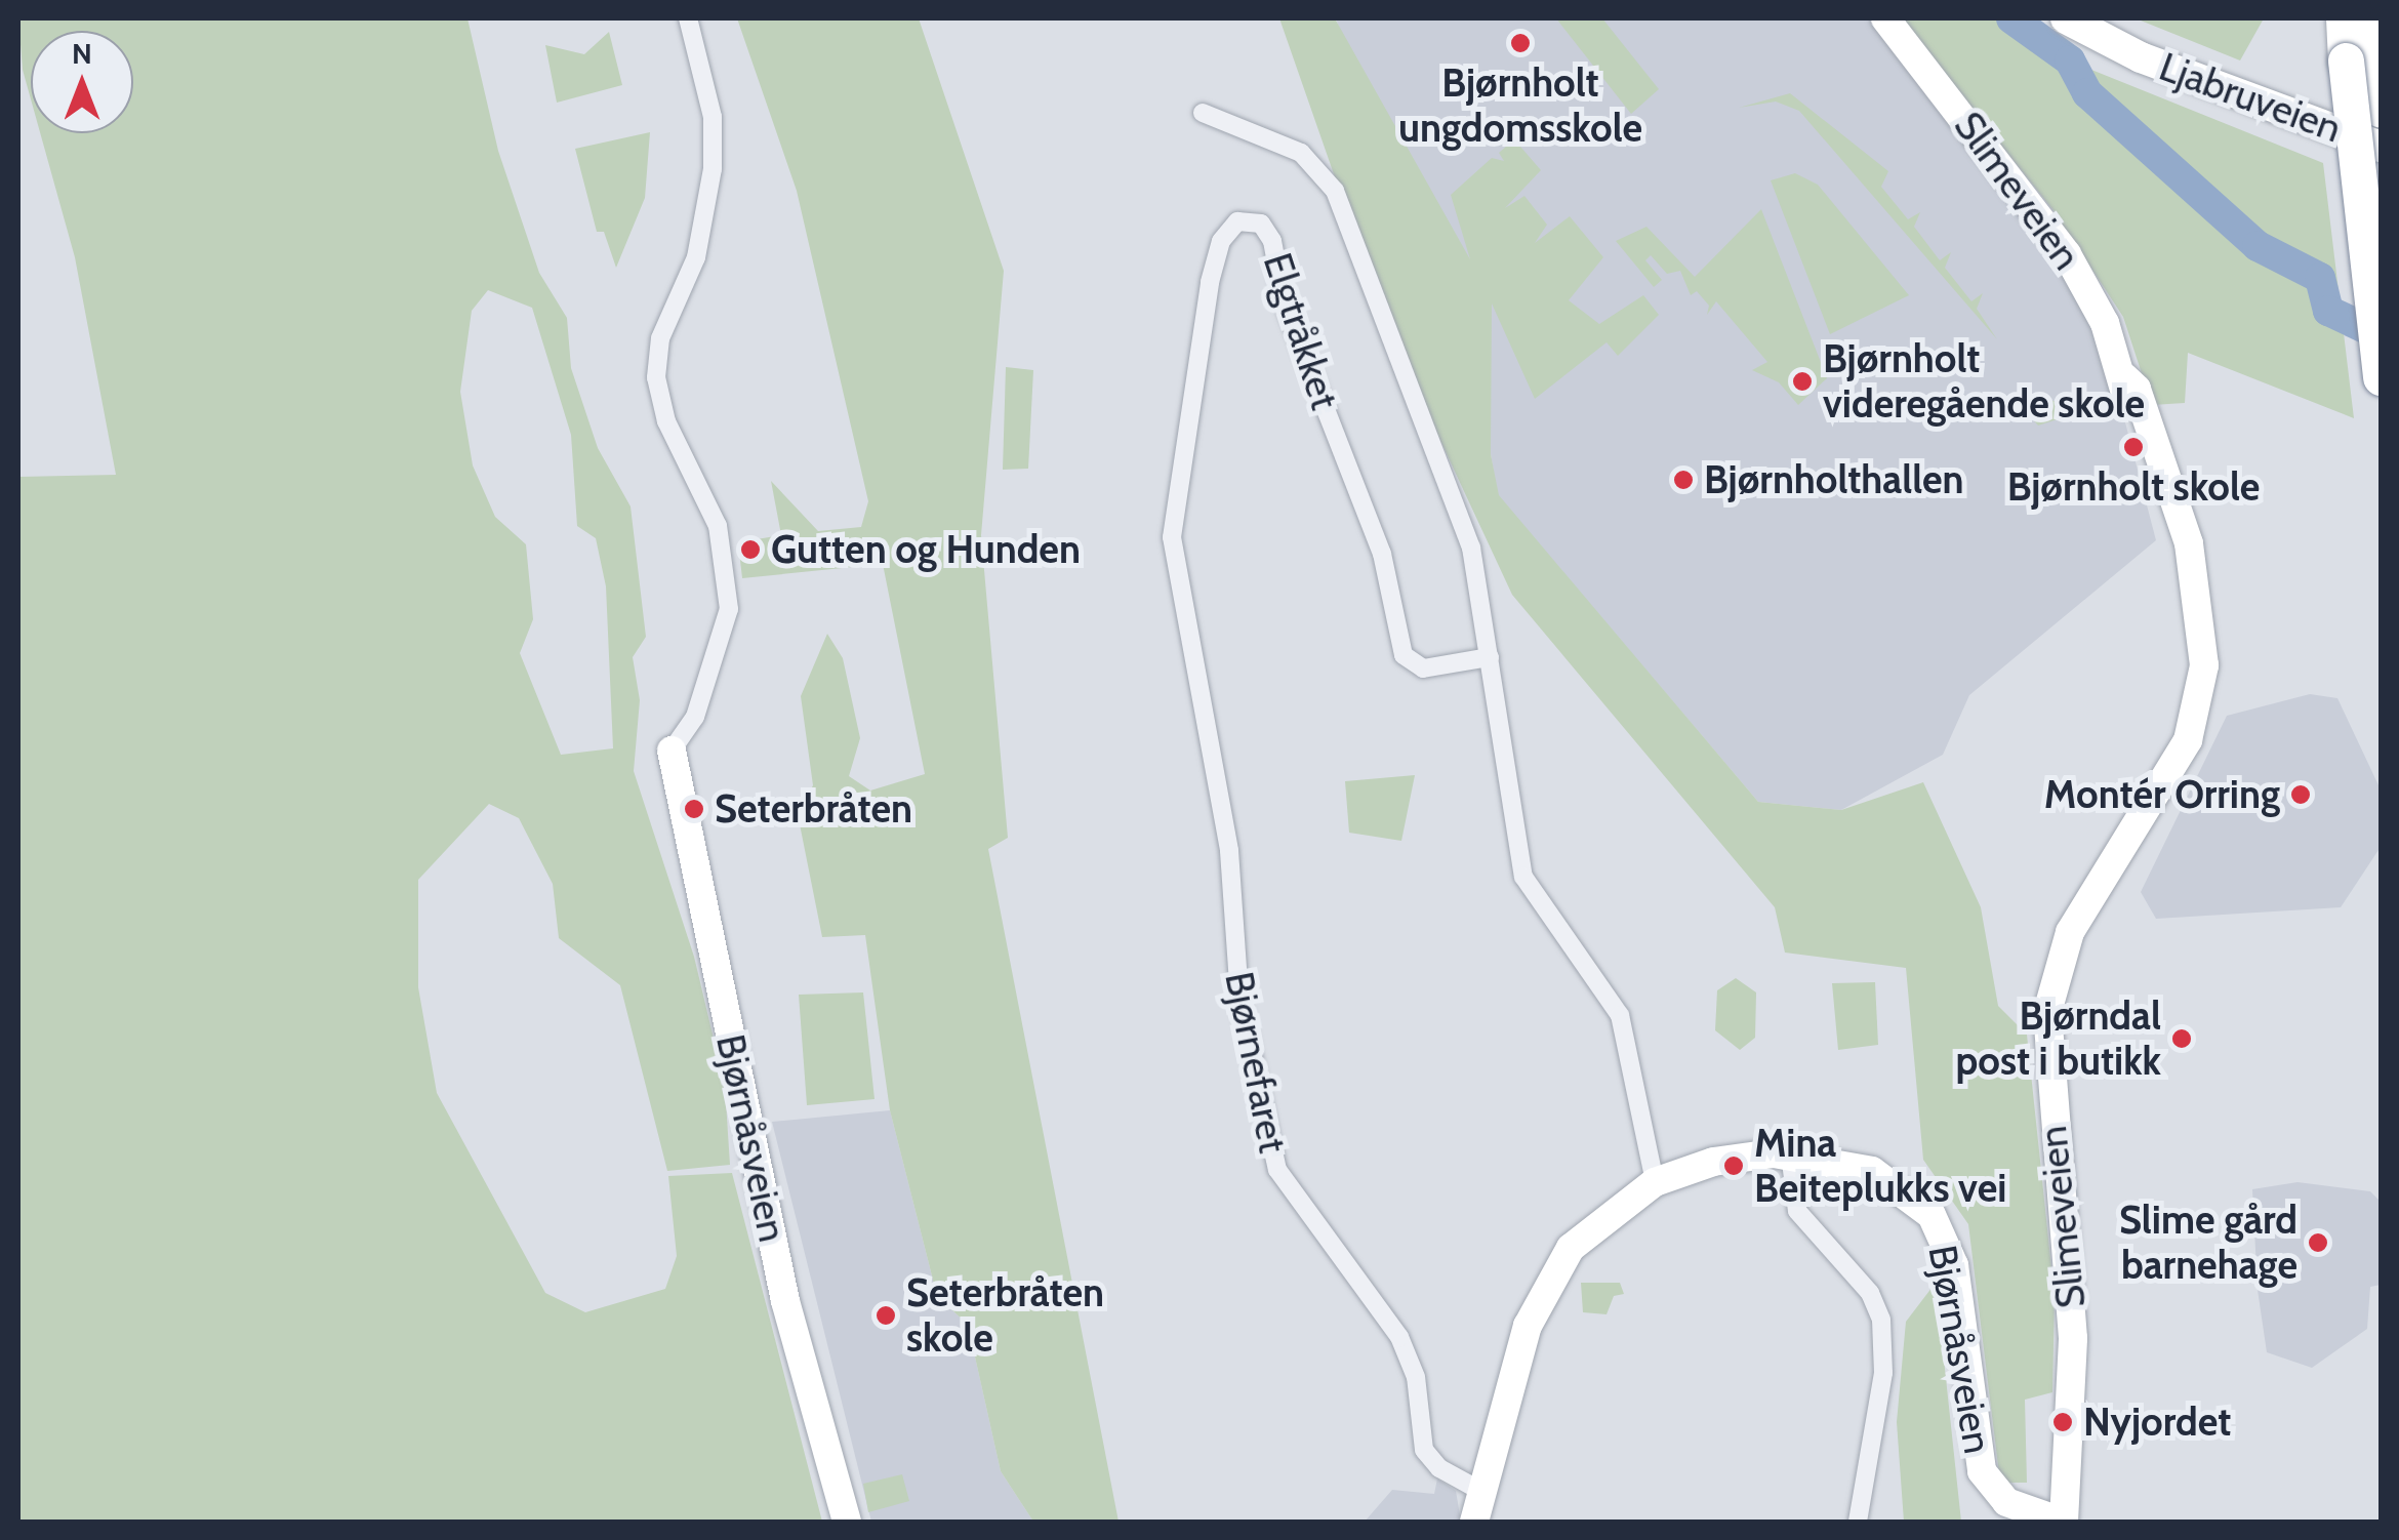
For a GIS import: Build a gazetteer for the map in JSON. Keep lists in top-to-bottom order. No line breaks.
{"streets":{"main road":["Ljabruveien"],"street":["Slimeveien","Elgtråkket","Bjørnefaret","Bjørnåsveien"]},"crossings":[["Slimeveien","Bjørnåsveien"],["Elgtråkket","Bjørnefaret"],["Elgtråkket","Bjørnåsveien"],["Bjørnefaret","Bjørnåsveien"]],"places":["Bjørnholt ungdomsskole","Bjørnholt videregående skole","Bjørnholt skole","Bjørnholthallen","Gutten og Hunden","Montér Orring","Seterbråten","Bjørndal post i butikk","Mina Beiteplukks vei","Slime gård barnehage","Seterbråten skole","Nyjordet"],"north":"top"}
